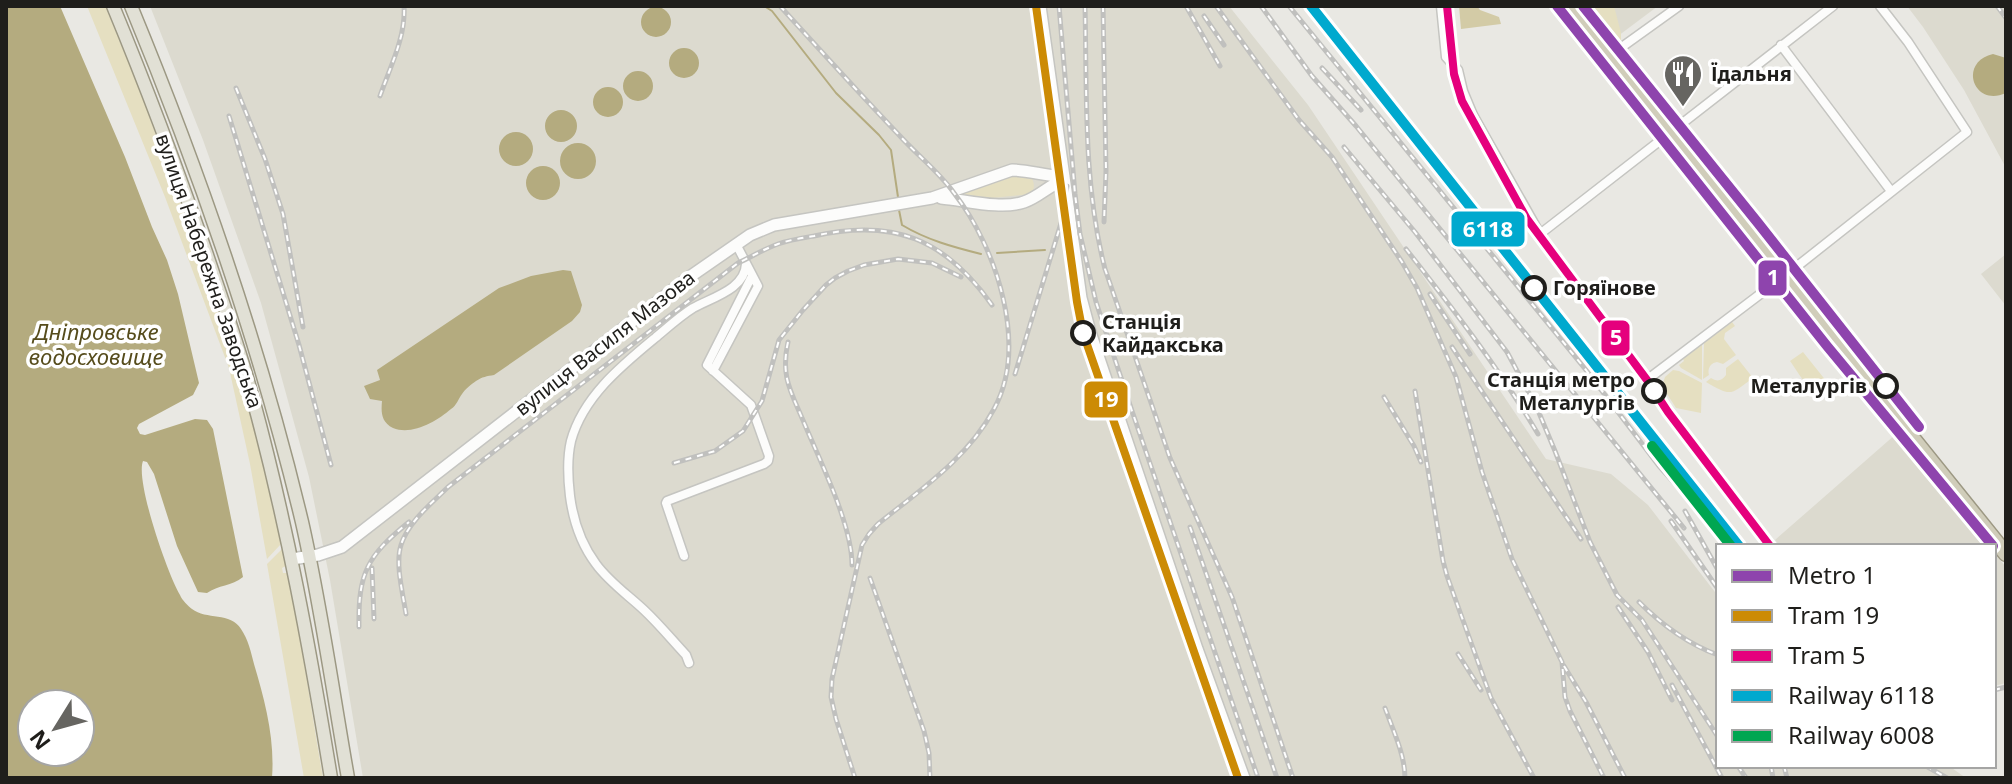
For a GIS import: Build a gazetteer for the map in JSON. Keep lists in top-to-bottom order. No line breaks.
{"streets":{"main road":["вулиця Набережна Заводська"],"street":["вулиця Василя Мазова"]},"crossings":[["вулиця Набережна Заводська","вулиця Василя Мазова"]],"water":["Дніпровське водосховище"],"places":{"restaurant":["Їдальня"],"other":["Горяїнове","Станція Кайдакська","Металургів","Станція метро Металургів"]},"lines":["metro line 1","tram line 19","tram line 5","rail line 6118","rail line 6008"],"legend":["Metro 1","Tram 19","Tram 5","Railway 6118","Railway 6008"],"north":"bottom left"}
